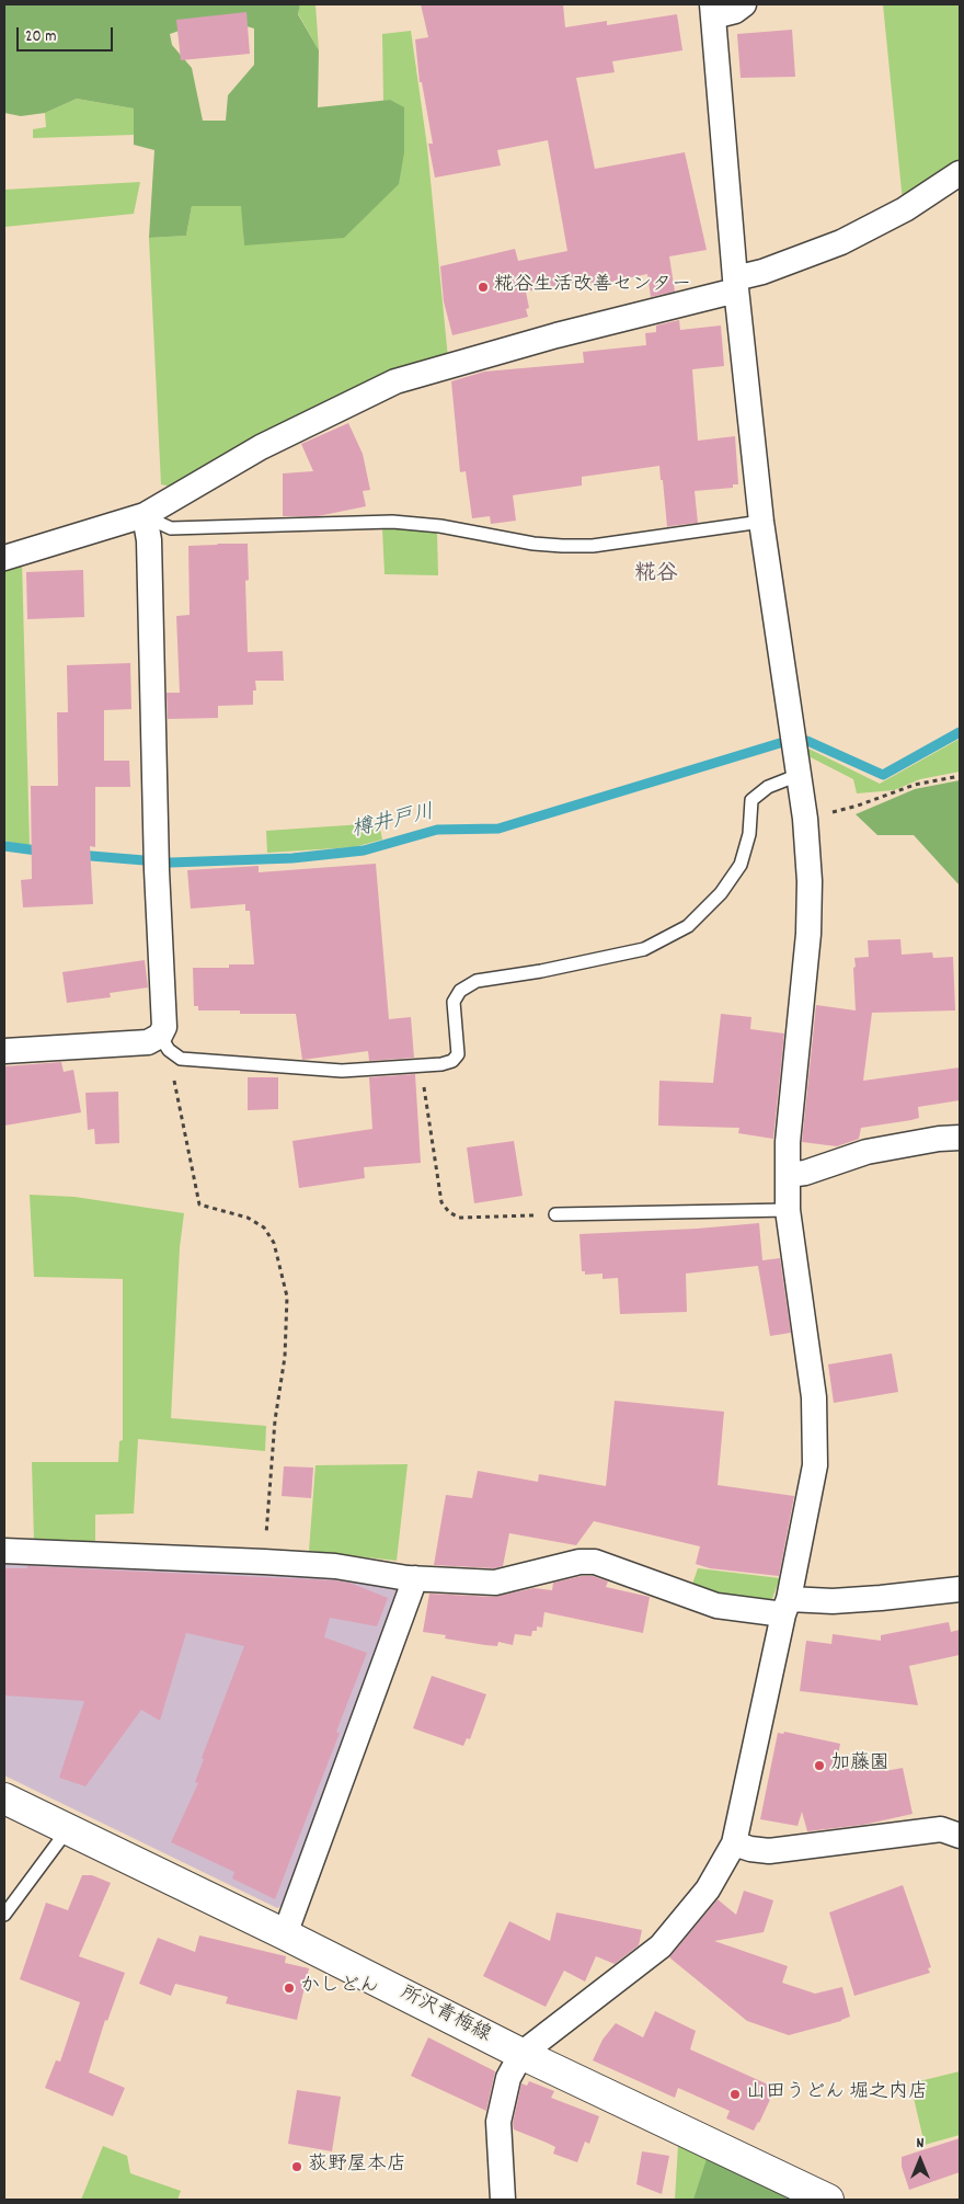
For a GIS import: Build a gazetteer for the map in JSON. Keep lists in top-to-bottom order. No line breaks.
{"streets":{"main road":["所沢青梅線"]},"districts":["糀谷"],"water":["樽井戸川"],"places":["糀谷生活改善センター","加藤園","かしどん","山田うどん 堀之内店","荻野屋本店"],"scale_bar":"20 m","north":"top"}
